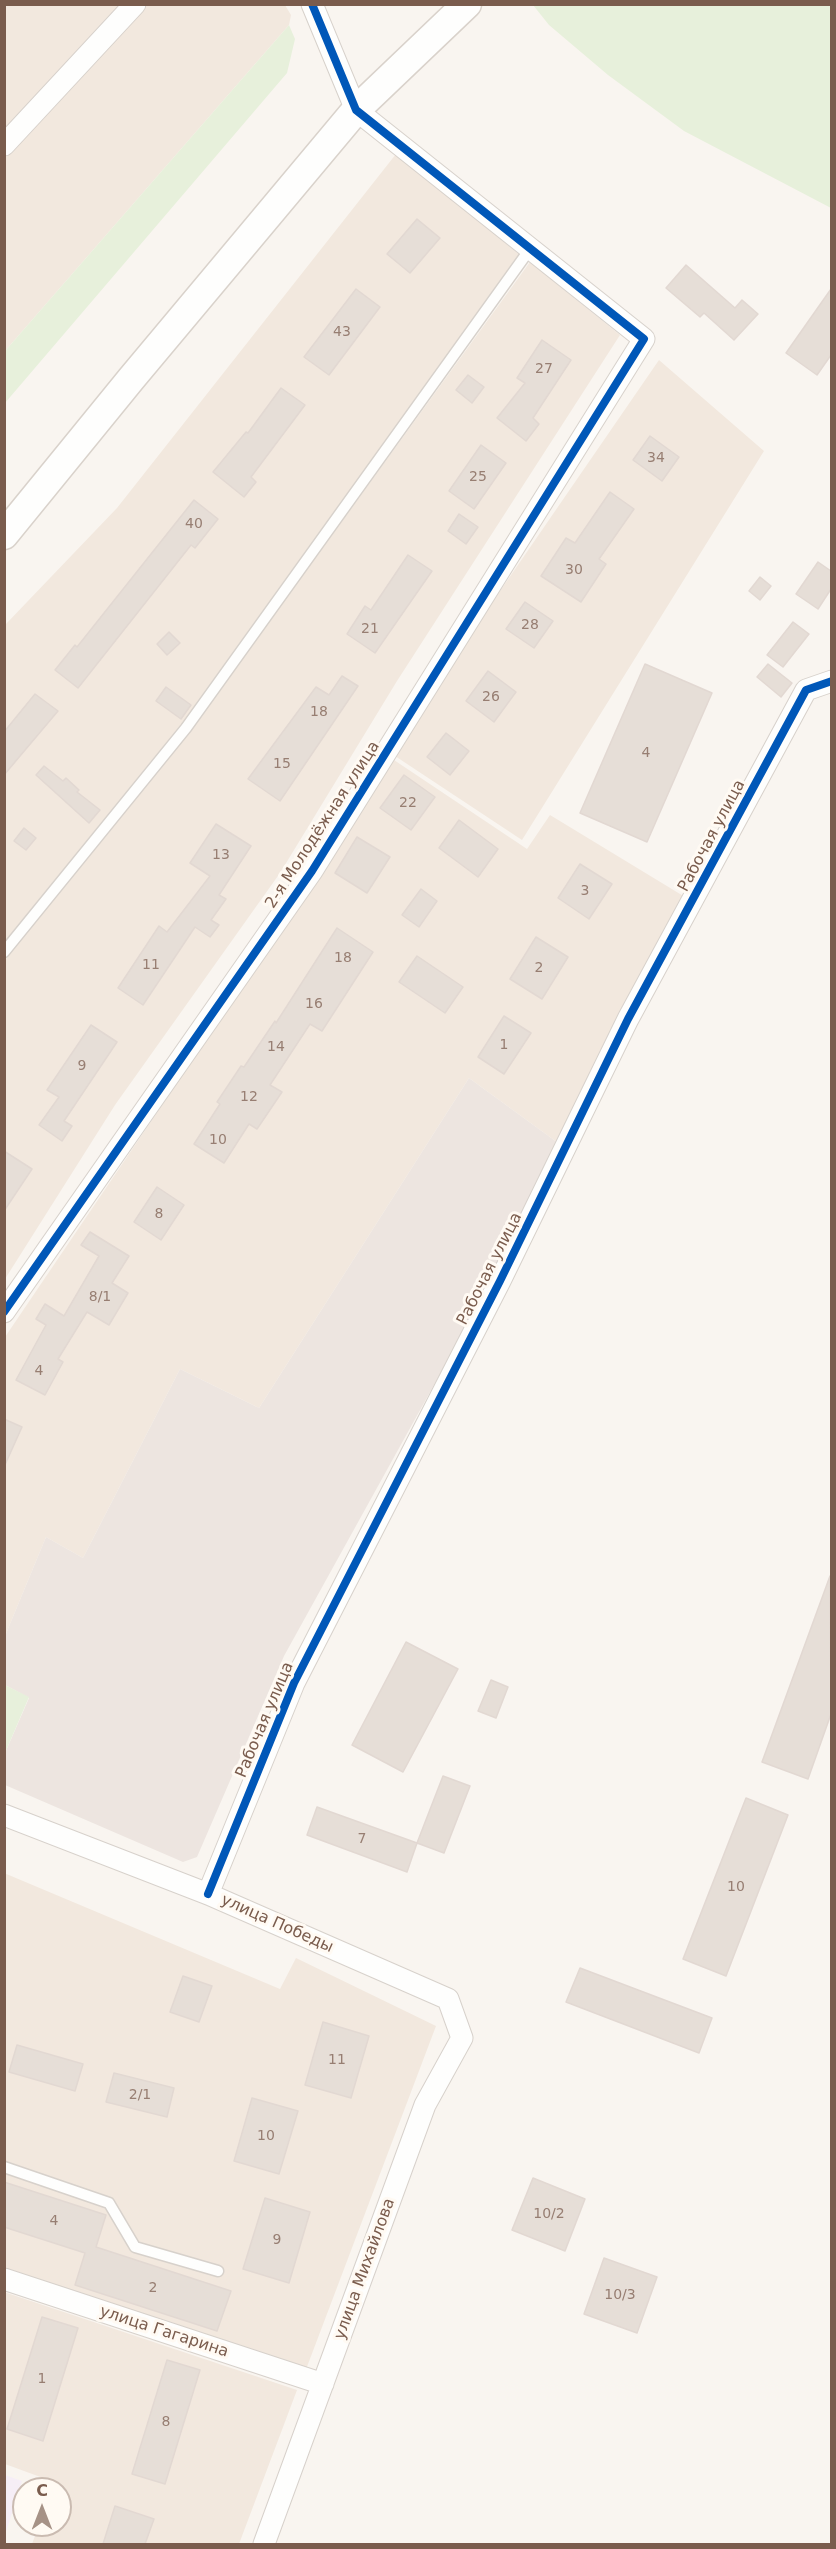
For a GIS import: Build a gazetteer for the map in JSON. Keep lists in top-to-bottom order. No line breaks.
{"streets":{"street":["2-я Молодёжная улица","Рабочая улица","улица Победы","улица Михайлова","улица Гагарина"]},"crossings":[["Рабочая улица","улица Победы"],["улица Победы","улица Михайлова"],["улица Михайлова","улица Гагарина"]],"house_numbers":["43","27","34","25","40","30","28","21","26","18","4","15","22","13","3","18","11","2","16","1","14","9","12","10","8","8/1","4","7","10","11","2/1","10","10/2","4","9","2","10/3","1","8"],"north":"top"}
